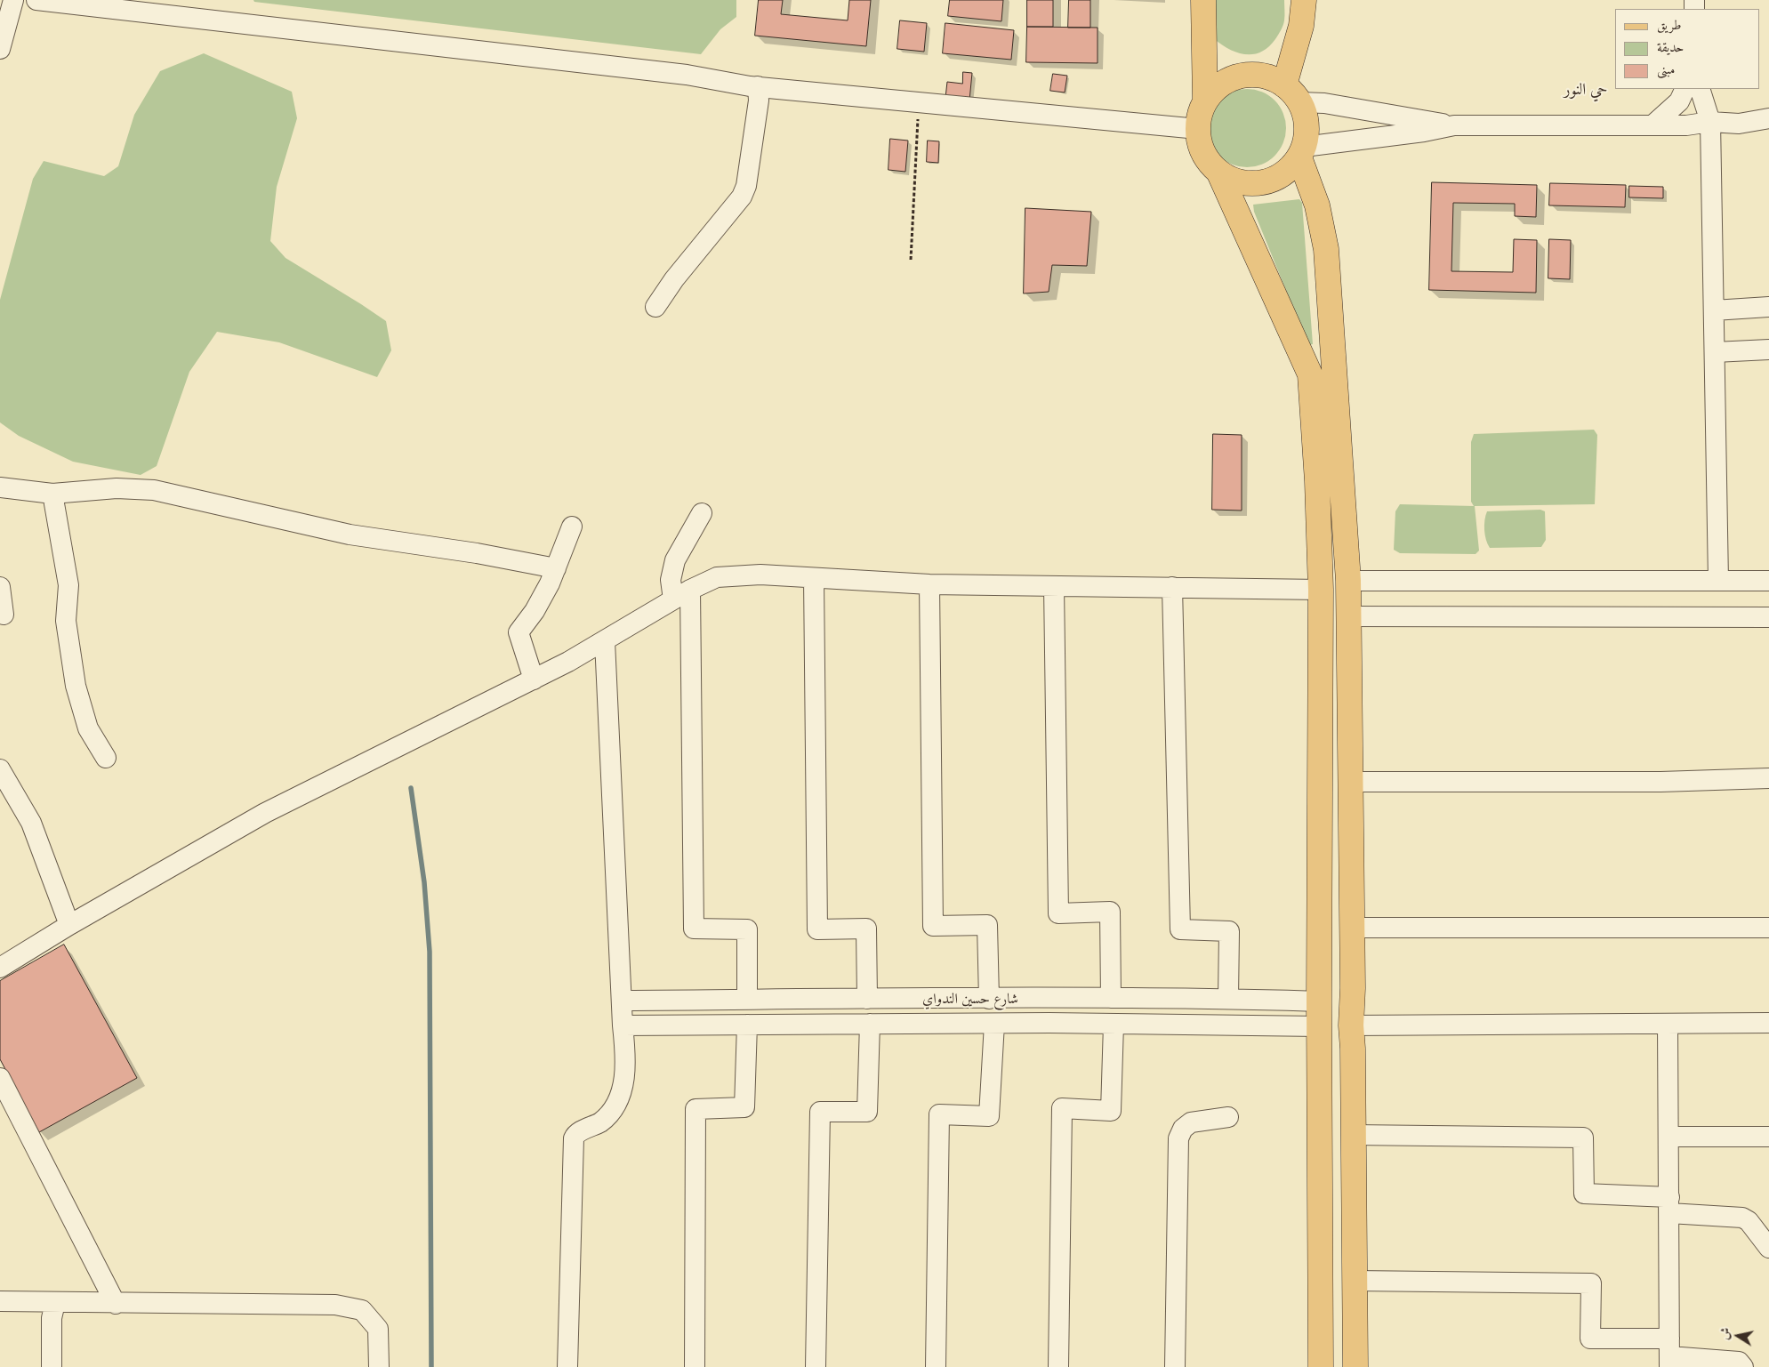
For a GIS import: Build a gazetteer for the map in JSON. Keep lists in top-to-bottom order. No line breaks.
{"streets":{"street":["شارع حسين الندواي"]},"districts":["حي النور"],"legend":["طريق","حديقة","مبنى"],"north":"left"}
